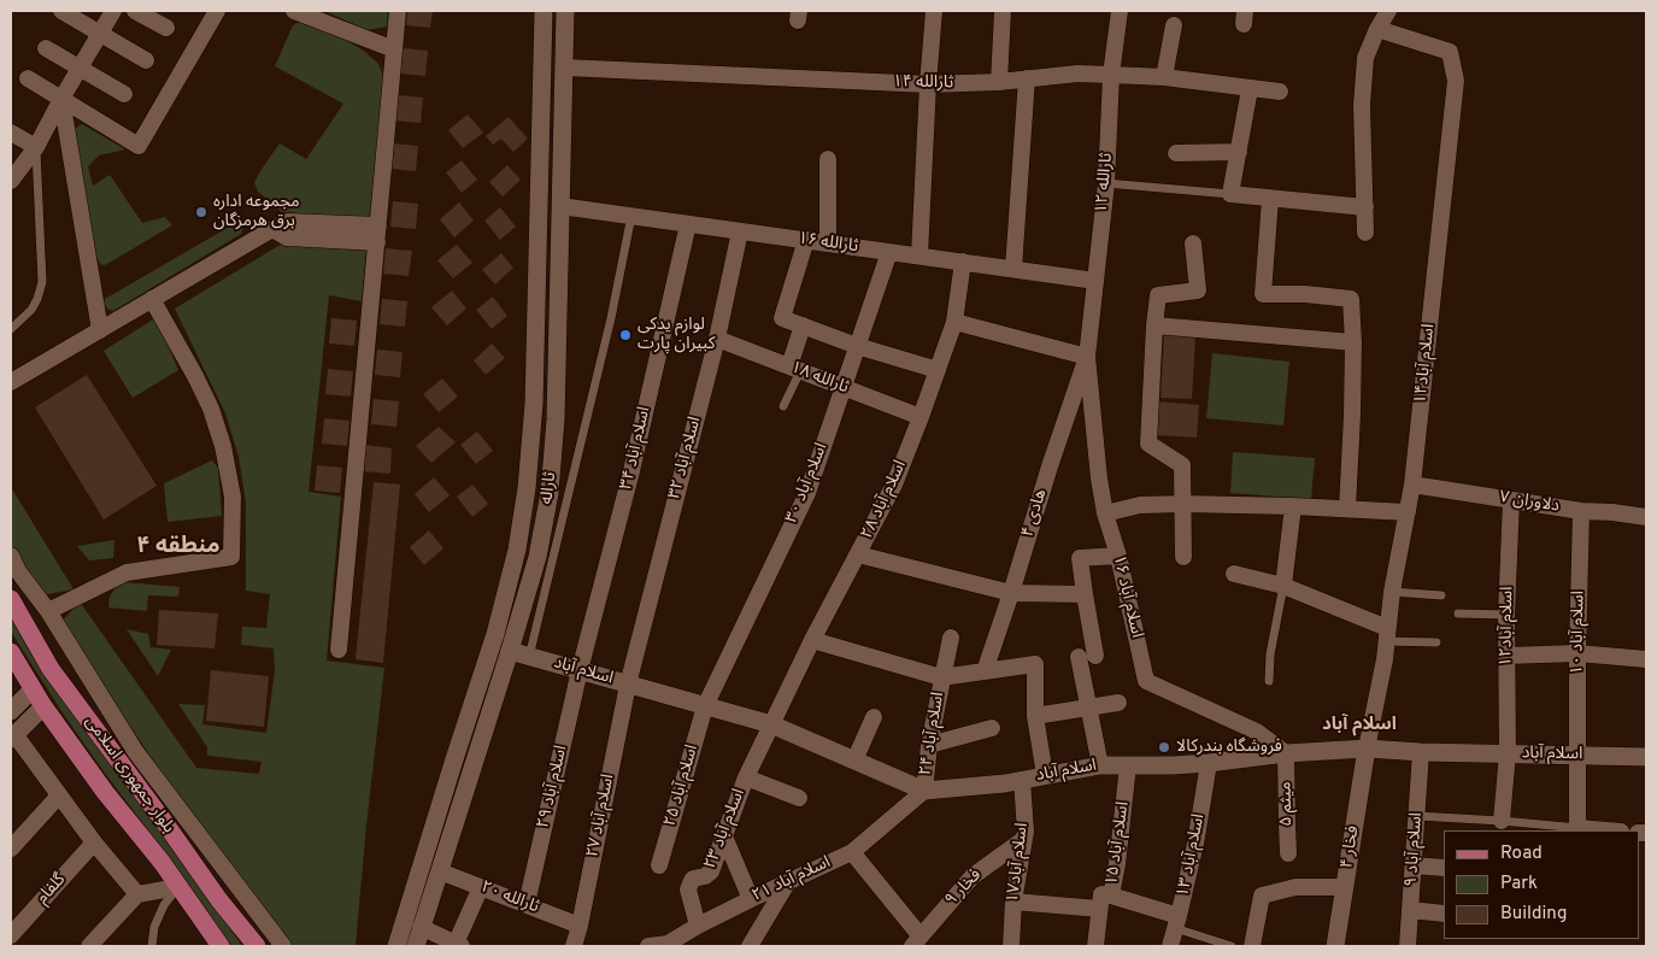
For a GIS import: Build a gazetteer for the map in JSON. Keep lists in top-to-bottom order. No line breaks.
{"streets":{"main road":["ثاراله","اسلام آباد","بلوار جمهوری اسلامی","فخار ۴"],"street":["ثارالله ۱۴","ثارالله ۱۲","ثارالله ۱۶","اسلام آباد۱۴","ثارالله ۱۸","اسلام آباد ۳۴","اسلام آباد ۳۲","اسلام آباد ۳۰","اسلام آباد ۲۸","دلاوران ۷","هادی ۴","اسلام آباد ۱۶","اسلام آباد۱۲","اسلام آباد ۱۰","اسلام آباد ۲۴","اسلام آباد ۲۵","اسلام آباد ۲۹","میثم ۵","اسلام آباد ۲۷","اسلام آباد ۲۳","اسلام آباد ۱۵","اسلام آباد ۹","اسلام آباد ۱۳","اسلام آباد۱۷","اسلام آباد ۲۱","فخار ۹","گلفام","ثارالله ۲۰"]},"crossings":[["ثارالله ۱۴","ثارالله ۱۲"],["ثارالله ۱۴","ثاراله"],["ثارالله ۱۲","ثارالله ۱۶"],["ثارالله ۱۲","هادی ۴"],["ثارالله ۱۲","اسلام آباد ۱۶"],["ثارالله ۱۶","اسلام آباد ۳۴"],["ثارالله ۱۶","اسلام آباد ۳۲"],["ثارالله ۱۶","اسلام آباد ۳۰"],["ثارالله ۱۶","ثاراله"],["ثارالله ۱۶","اسلام آباد ۲۸"],["اسلام آباد۱۴","دلاوران ۷"],["اسلام آباد۱۴","اسلام آباد"],["اسلام آباد۱۴","فخار ۴"],["ثارالله ۱۸","اسلام آباد ۳۲"],["ثارالله ۱۸","اسلام آباد ۳۰"],["ثارالله ۱۸","اسلام آباد ۲۸"],["اسلام آباد ۳۴","اسلام آباد"],["اسلام آباد ۳۴","اسلام آباد ۲۹"],["اسلام آباد ۳۲","اسلام آباد"],["اسلام آباد ۳۲","اسلام آباد ۲۷"],["اسلام آباد ۳۰","اسلام آباد"],["اسلام آباد ۳۰","اسلام آباد ۲۵"],["ثاراله","اسلام آباد"],["ثاراله","ثارالله ۲۰"],["اسلام آباد ۲۸","اسلام آباد"],["اسلام آباد ۲۸","اسلام آباد ۲۳"],["دلاوران ۷","اسلام آباد۱۲"],["دلاوران ۷","اسلام آباد ۱۰"],["هادی ۴","اسلام آباد ۱۶"],["اسلام آباد ۱۶","اسلام آباد"],["اسلام آباد ۱۶","میثم ۵"],["اسلام آباد۱۲","اسلام آباد"],["اسلام آباد ۱۰","اسلام آباد"],["اسلام آباد","اسلام آباد ۲۴"],["اسلام آباد","اسلام آباد ۲۵"],["اسلام آباد","اسلام آباد ۲۹"],["اسلام آباد","میثم ۵"],["اسلام آباد","اسلام آباد ۲۷"],["اسلام آباد","اسلام آباد ۲۳"],["اسلام آباد","اسلام آباد ۱۵"],["اسلام آباد","فخار ۴"],["اسلام آباد","اسلام آباد ۹"],["اسلام آباد","اسلام آباد ۱۳"],["اسلام آباد","اسلام آباد۱۷"],["اسلام آباد","اسلام آباد ۲۱"],["اسلام آباد ۲۴","اسلام آباد ۲۱"],["اسلام آباد ۲۹","ثارالله ۲۰"],["اسلام آباد ۲۷","ثارالله ۲۰"],["اسلام آباد ۲۳","اسلام آباد ۲۱"],["اسلام آباد۱۷","فخار ۹"]],"districts":["منطقه ۴","اسلام آباد"],"places":["مجموعه اداره برق هرمزگان","لوازم یدکی کبیران پارت","فروشگاه بندرکالا"],"legend":["Road","Park","Building"]}
